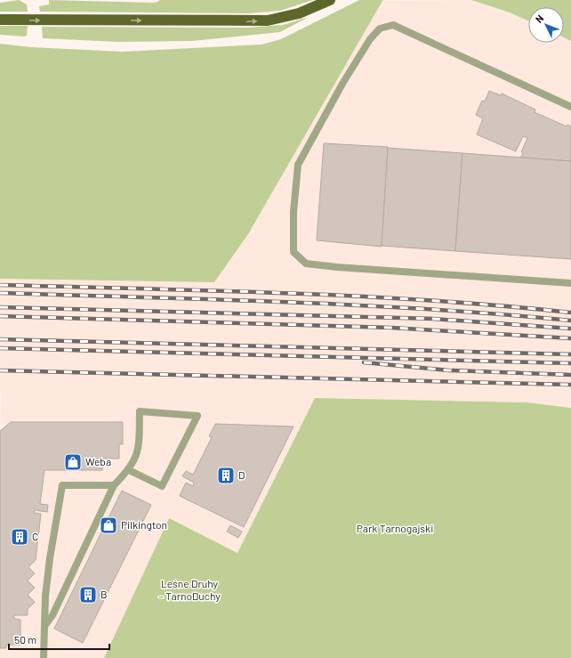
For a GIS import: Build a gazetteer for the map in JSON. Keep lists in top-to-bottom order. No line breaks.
{"parks":["Park Tarnogajski","Leśne Druhy – TarnoDuchy"],"places":{"shop":["Weba","Pilkington"],"building":["D","C","B"]},"scale_bar":"50 m","north":"top left"}
